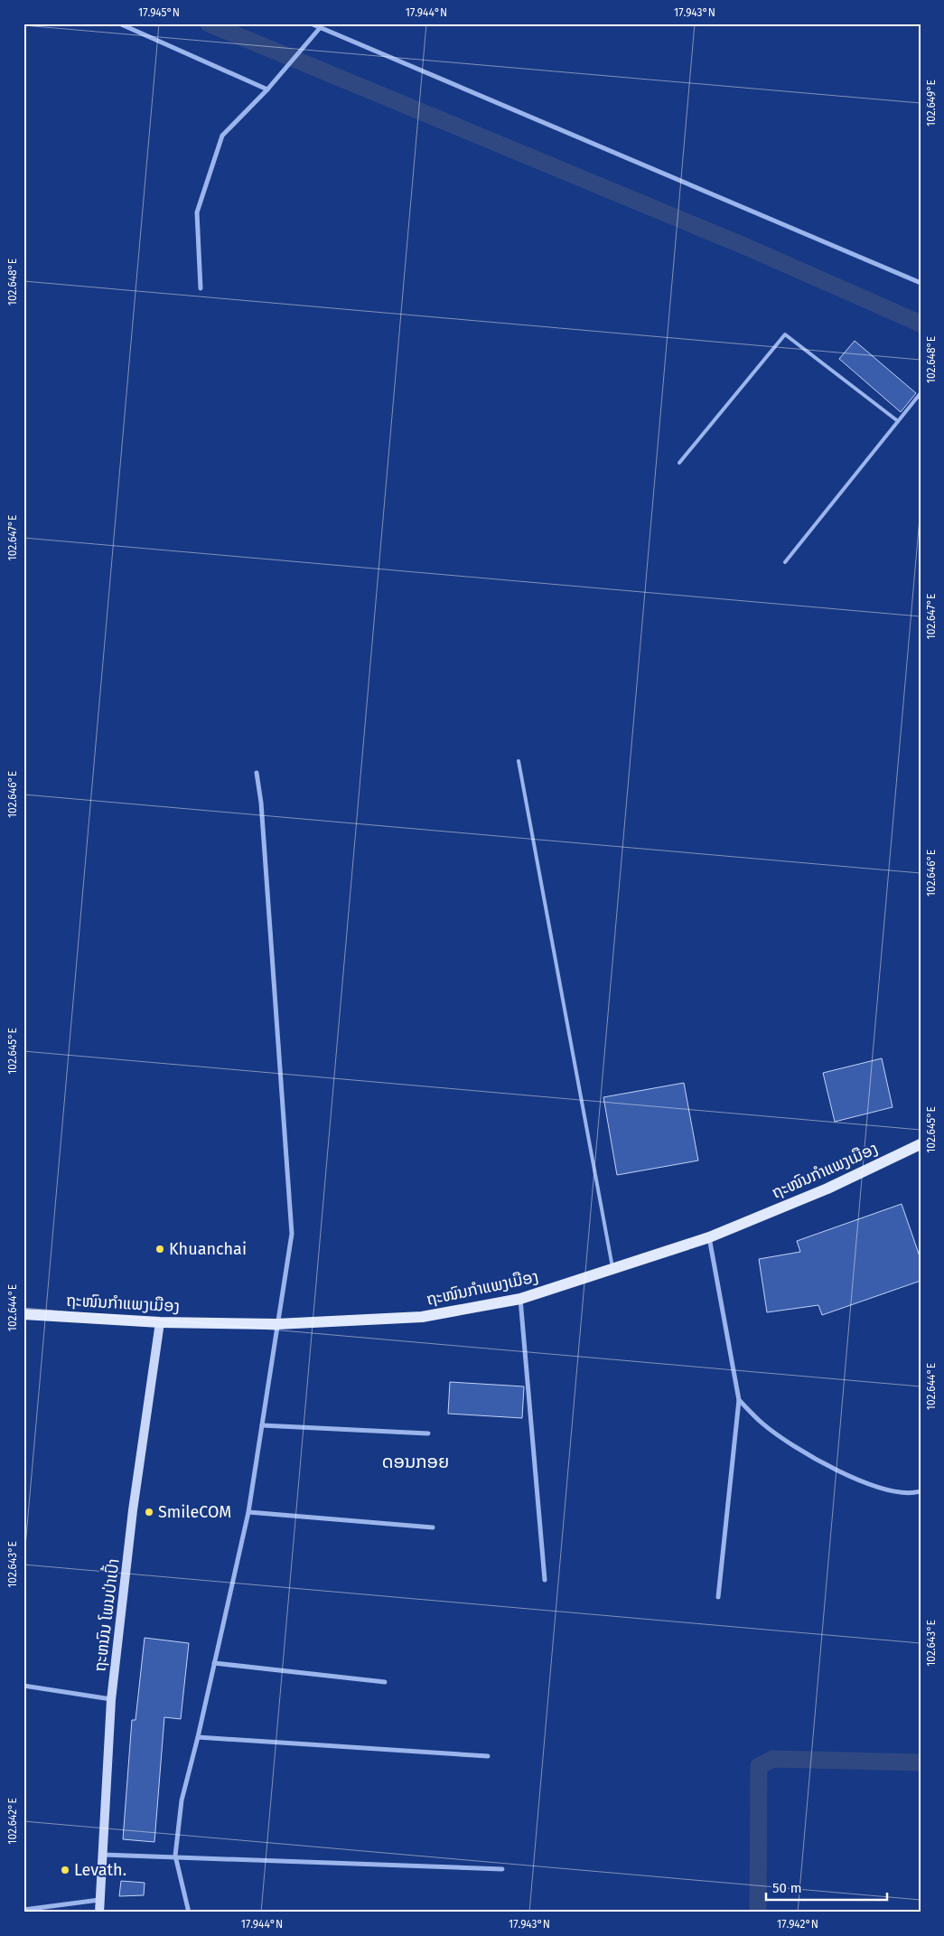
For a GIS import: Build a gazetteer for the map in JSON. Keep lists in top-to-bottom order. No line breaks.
{"streets":{"main road":["ຖະໜົນກຳແພງເມືອງ"],"street":["ຖະຫນົນ ໂພນປ່າເປົ້າ"]},"crossings":[["ຖະໜົນກຳແພງເມືອງ","ຖະຫນົນ ໂພນປ່າເປົ້າ"]],"districts":["ດອນກອຍ"],"places":["Khuanchai","SmileCOM","Levath."],"scale_bar":"50 m","coordinates":["17.945°N","17.944°N","17.943°N","102.649°E","102.648°E","102.647°E","102.646°E","102.645°E","102.644°E","102.643°E","102.642°E","17.942°N"]}
